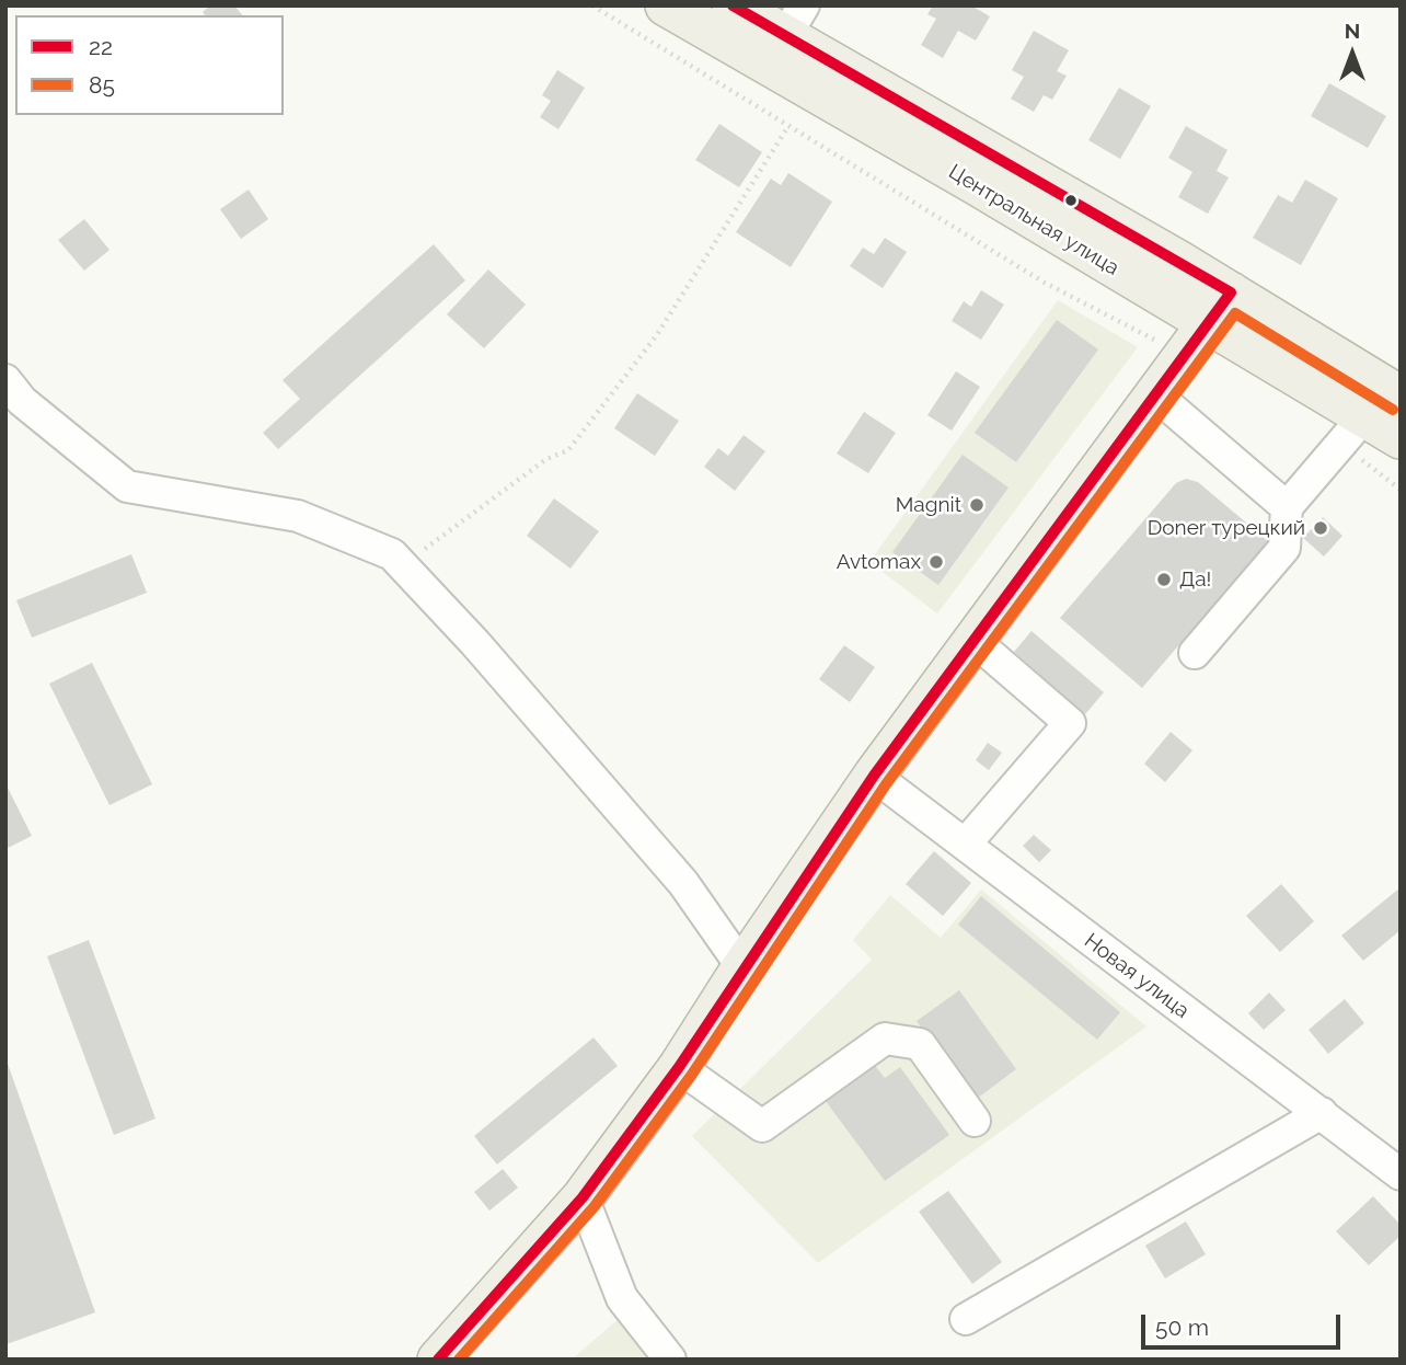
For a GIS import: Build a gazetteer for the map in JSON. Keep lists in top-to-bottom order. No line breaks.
{"streets":{"main road":["Центральная улица"],"street":["Новая улица"]},"places":["Magnit","Doner турецкий","Avtomax","Да!"],"lines":["transit line 22","transit line 85"],"legend":["22","85"],"scale_bar":"50 m","north":"top"}
